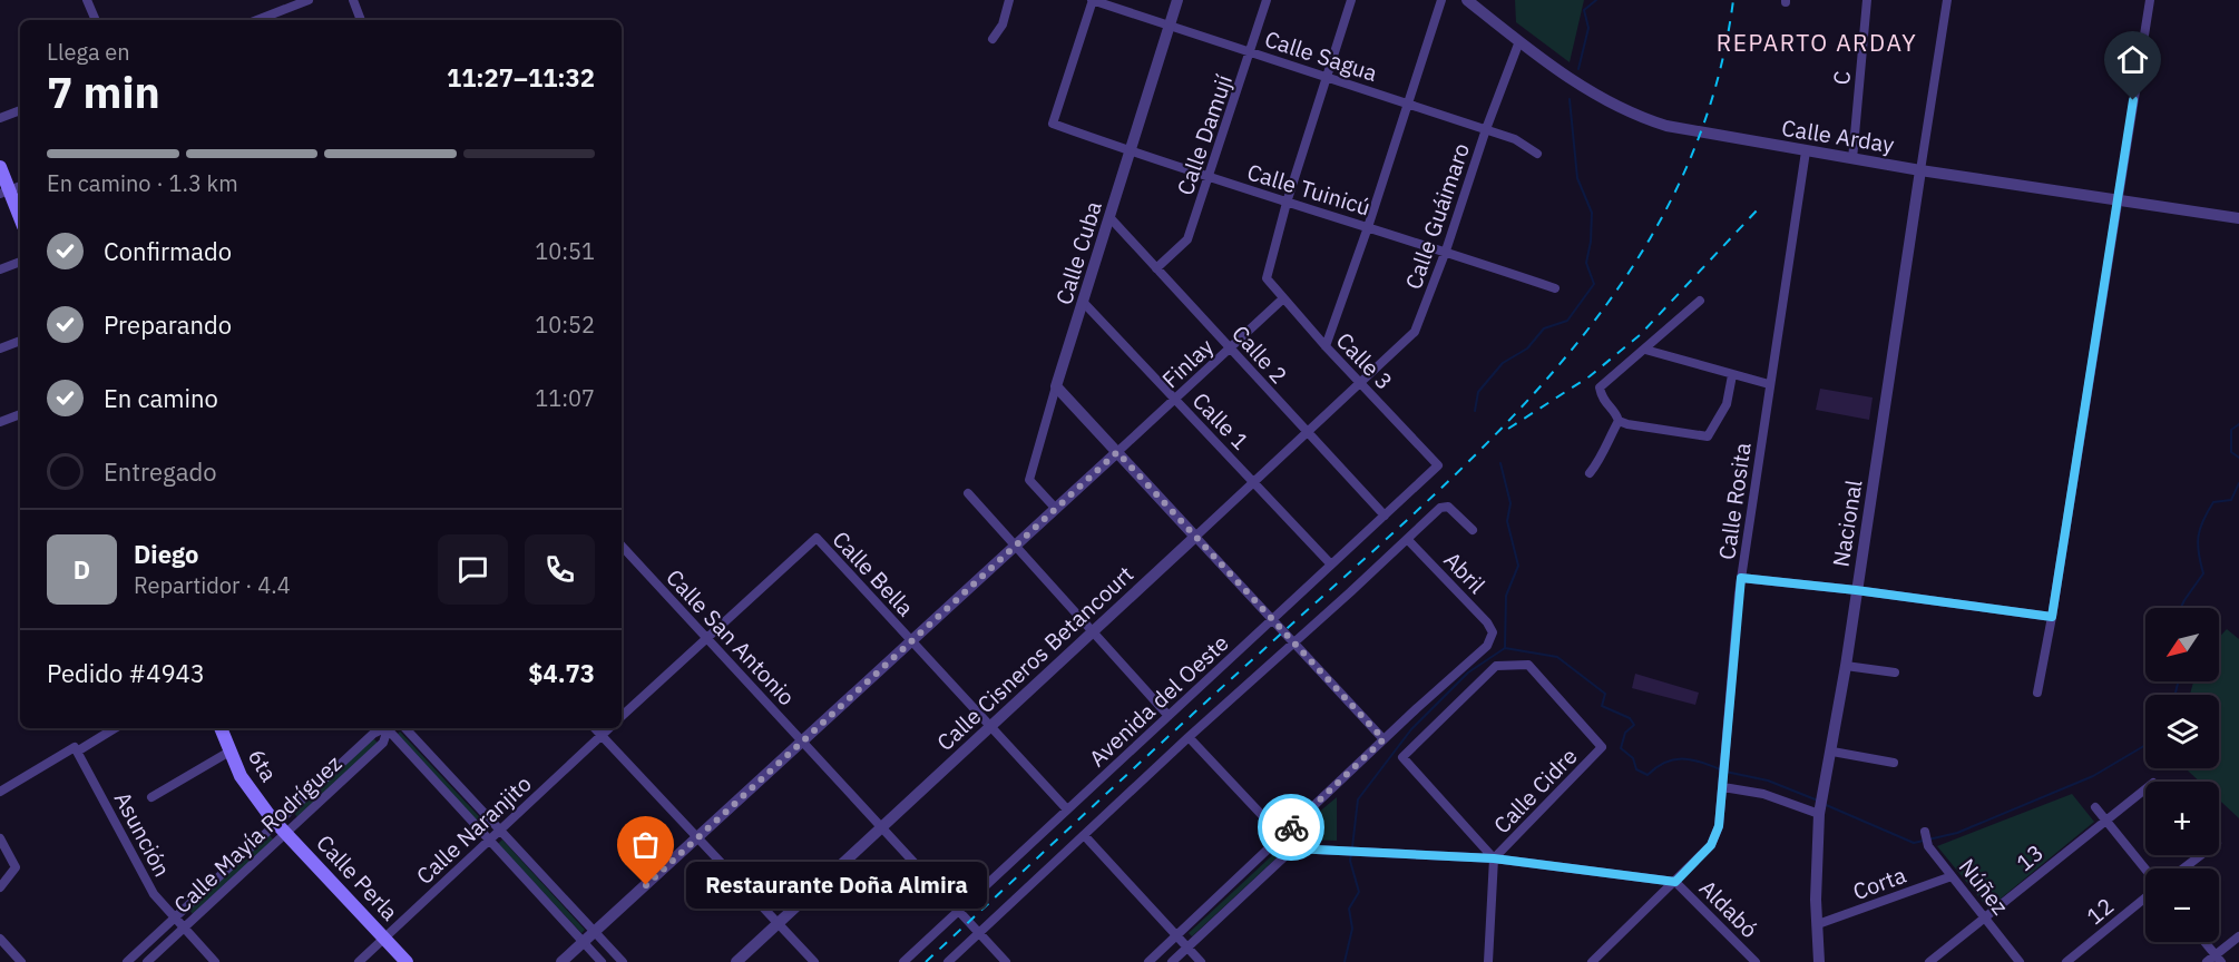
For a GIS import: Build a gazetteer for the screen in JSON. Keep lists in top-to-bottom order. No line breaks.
{"streets":{"main road":["6ta","Calle Perla"],"street":["Calle Sagua","C","Calle Damují","Calle Arday","Calle Tuinicú","Calle Guáimaro","Calle Cuba","Calle 2","Calle 3","Finlay","Calle 1","Calle Rosita","Nacional","Abril","Calle Bella","Calle San Antonio","Calle Cisneros Betancourt","Avenida del Oeste","Calle Cidre","Calle Naranjito","Asunción","Calle Mayía Rodríguez","13","Corta","Núñez","Aldabó","12"]},"crossings":[["Calle Sagua","Calle Damují"],["Calle Sagua","Calle Tuinicú"],["Calle Sagua","Calle Guáimaro"],["Calle Sagua","Calle Cuba"],["C","Calle Arday"],["Calle Damují","Calle Tuinicú"],["Calle Damují","Calle 2"],["Calle Arday","Calle Guáimaro"],["Calle Arday","Calle Rosita"],["Calle Arday","Nacional"],["Calle Tuinicú","Calle Guáimaro"],["Calle Tuinicú","Calle Cuba"],["Calle Tuinicú","Calle 3"],["Calle Guáimaro","Calle 3"],["Calle Guáimaro","Calle Cisneros Betancourt"],["Calle Cuba","Calle 2"],["Calle Cuba","Calle 1"],["Calle 2","Finlay"],["Calle 2","Calle Cisneros Betancourt"],["Calle 2","Avenida del Oeste"],["Calle 3","Finlay"],["Calle 3","Calle Cisneros Betancourt"],["Calle 3","Avenida del Oeste"],["Finlay","Calle 1"],["Calle 1","Calle Cisneros Betancourt"],["Calle 1","Avenida del Oeste"],["Calle Rosita","Aldabó"],["Nacional","Corta"],["Calle Bella","Calle San Antonio"],["Calle Bella","Calle Cisneros Betancourt"],["Calle Bella","Avenida del Oeste"],["Calle San Antonio","Calle Cisneros Betancourt"],["Calle San Antonio","Avenida del Oeste"],["6ta","Calle Mayía Rodríguez"],["6ta","Calle Perla"],["Calle Cidre","Aldabó"],["Calle Naranjito","Calle Perla"],["Asunción","Calle Mayía Rodríguez"],["Calle Mayía Rodríguez","Calle Perla"],["13","Núñez"],["Corta","Núñez"]],"districts":["REPARTO ARDAY"],"places":["Restaurante Doña Almira"],"north":"bottom left","page":{"heading":["7 min","Llega en","11:27–11:32"],"panel":["Diego","Repartidor · 4.4","Pedido #4943","$4.73"],"bar":"En camino · 1.3 km","list":[["Confirmado","10:51"],["Preparando","10:52"],["En camino","11:07"],"Entregado"],"round":"D","map_buttons":["+","−"],"bubble":"Restaurante Doña Almira"}}
